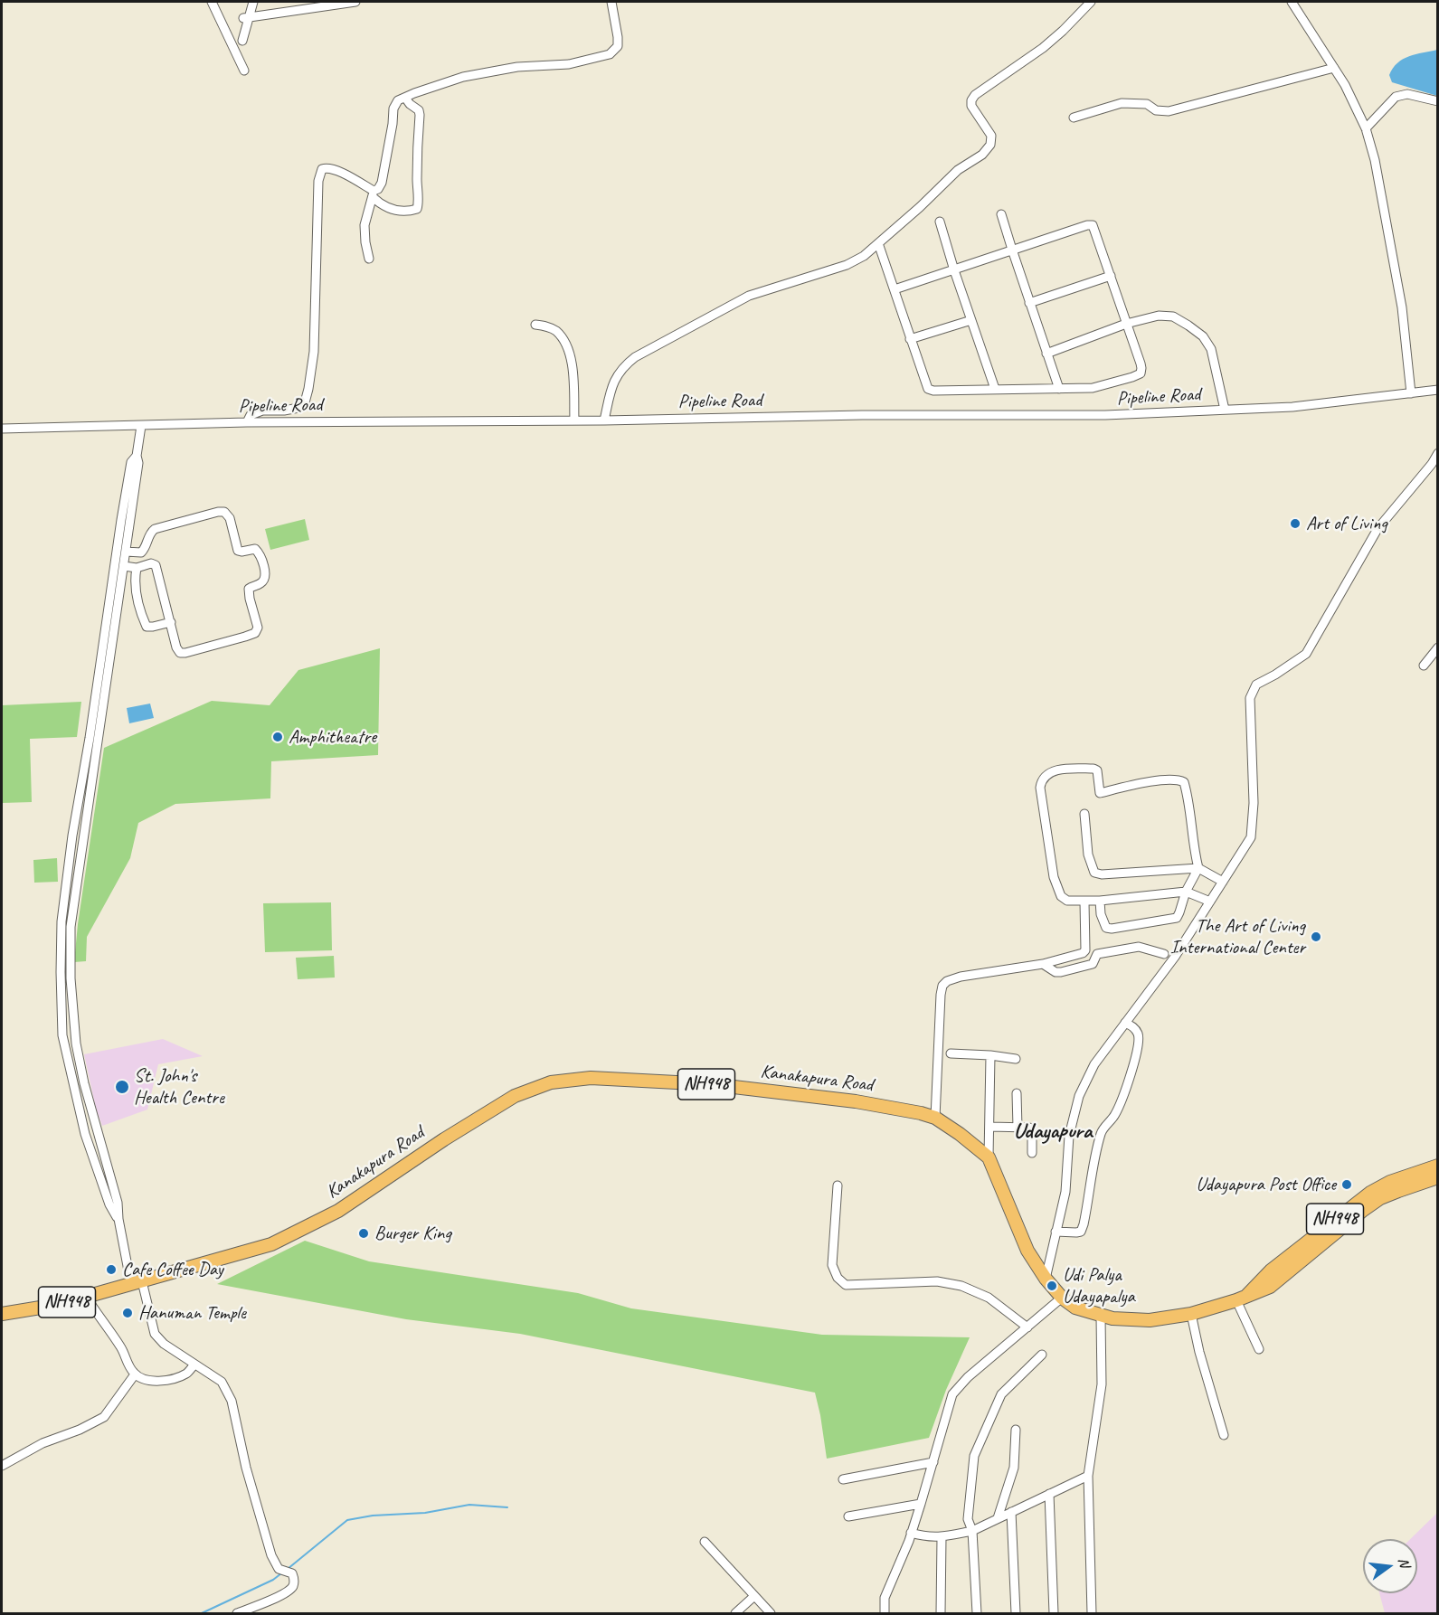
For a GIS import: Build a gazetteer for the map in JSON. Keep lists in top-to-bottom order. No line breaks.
{"streets":{"highway":["Kanakapura Road","NH948"],"street":["Pipeline Road"]},"districts":["Udayapura"],"places":["Art of Living","Amphitheatre","The Art of Living International Center","St. John's Health Centre","Udayapura Post Office","Burger King","Cafe Coffee Day","Udi Palya Udayapalya","Hanuman Temple"],"north":"right"}
